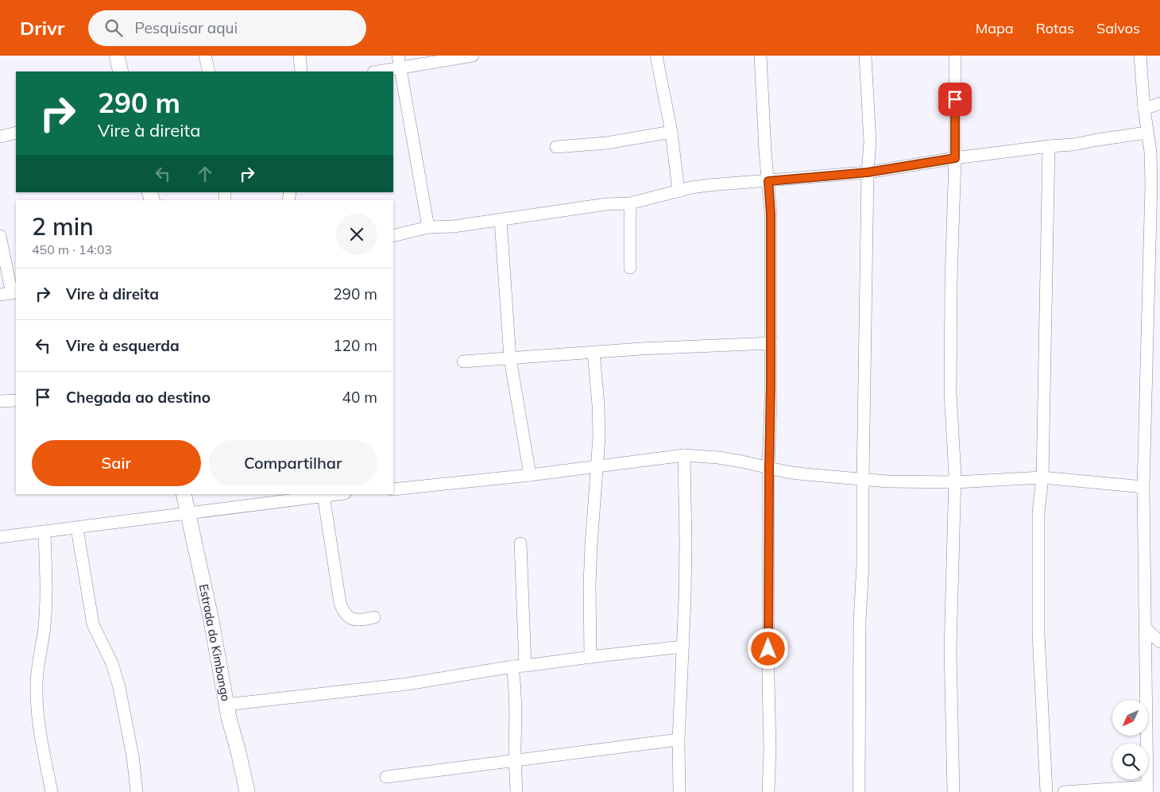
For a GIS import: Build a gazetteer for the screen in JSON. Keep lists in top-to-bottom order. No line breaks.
{"streets":{"street":["Estrada do Kimbango"]},"north":"bottom left","page":{"header":"Drivr","search":"Pesquisar aqui","nav":["Mapa","Rotas","Salvos"],"turn":["290 m","Vire à direita"],"heading":["2 min","450 m · 14:03"],"list":[{"name":"Vire à direita","value":"290 m"},{"name":"Vire à esquerda","value":"120 m"},{"name":"Chegada ao destino","value":"40 m"}],"buttons":["Sair","Compartilhar"]}}
